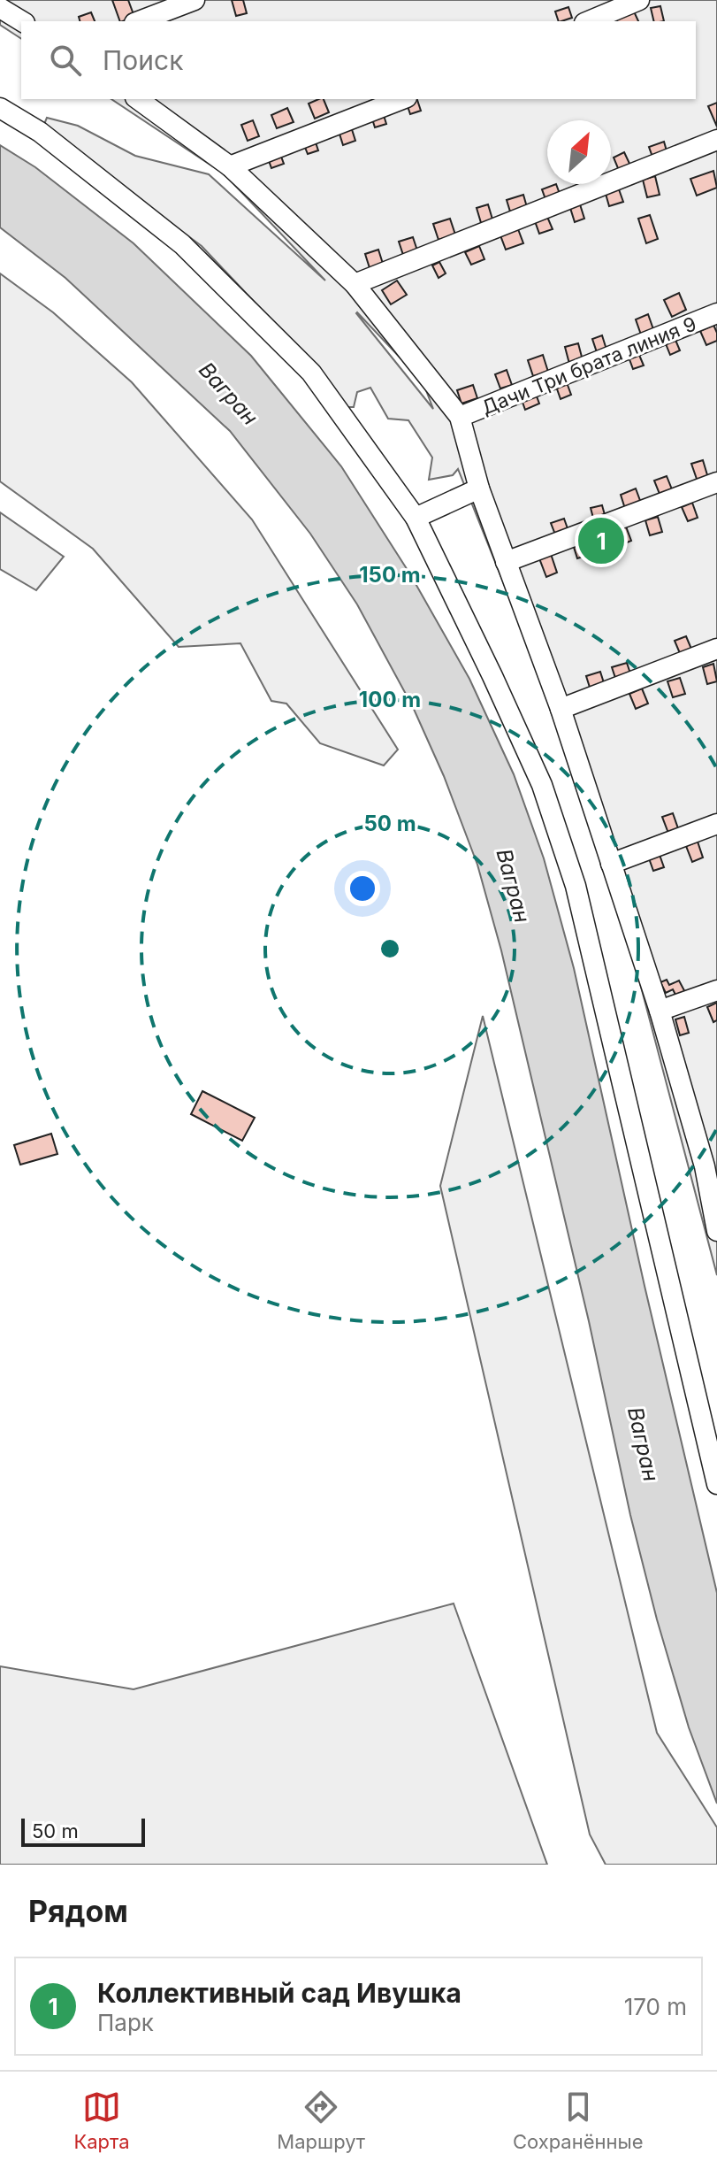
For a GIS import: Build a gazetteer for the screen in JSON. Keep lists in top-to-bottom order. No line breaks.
{"streets":{"street":["Дачи Три брата линия 9"]},"water":["Вагран"],"scale_bar":"50 m","north":"top right","page":{"search":"Поиск","pins":"1","scale":"50 m","heading":"Рядом","list":[{"mark":"1","name":"Коллективный сад Ивушка","note":"Парк","value":"170 m"}],"nav":["Карта","Маршрут","Сохранённые"]},"rings":["150 m","100 m","50 m"]}
